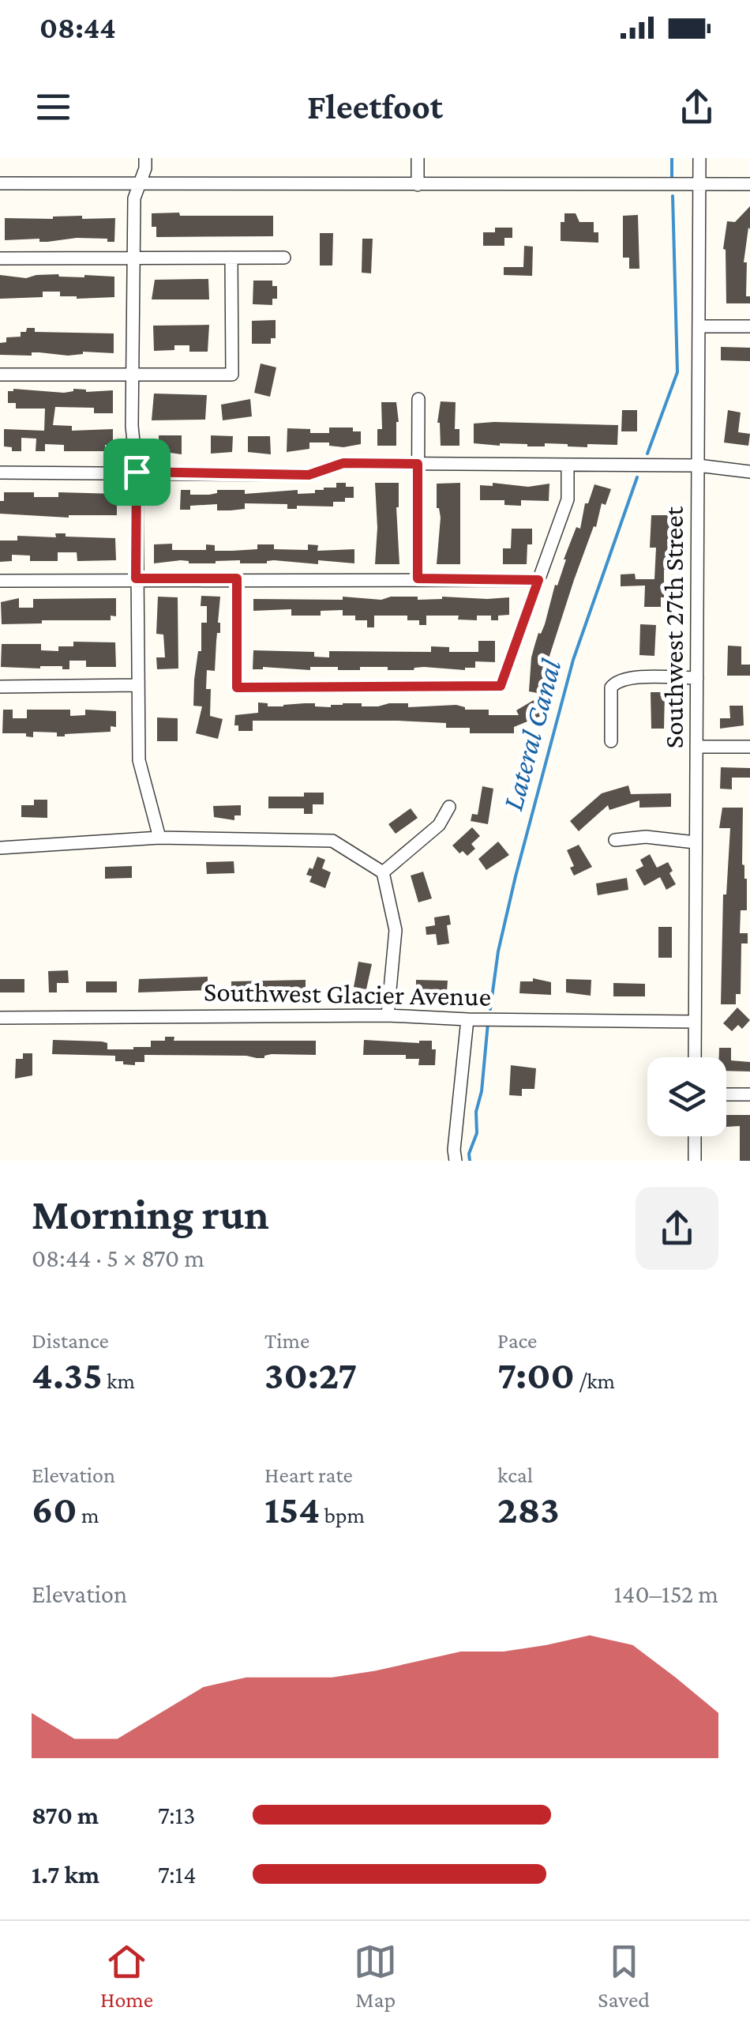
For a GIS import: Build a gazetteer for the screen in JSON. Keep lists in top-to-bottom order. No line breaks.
{"streets":{"street":["Southwest 27th Street","Southwest Glacier Avenue"]},"crossings":[["Southwest 27th Street","Southwest Glacier Avenue"]],"water":["Lateral Canal"],"page":{"status":"08:44","header":"Fleetfoot","heading":["Morning run","08:44 · 5 × 870 m"],"stats":[["Distance","4.35 km"],["Time","30:27"],["Pace","7:00 /km"],["Elevation","60 m"],["Heart rate","154 bpm"],["kcal","283"]],"chart":["Elevation","140–152 m"],"list":[{"name":"870 m","note":"7:13"},{"name":"1.7 km","note":"7:14"}],"tabs":["Home","Map","Saved"]}}
